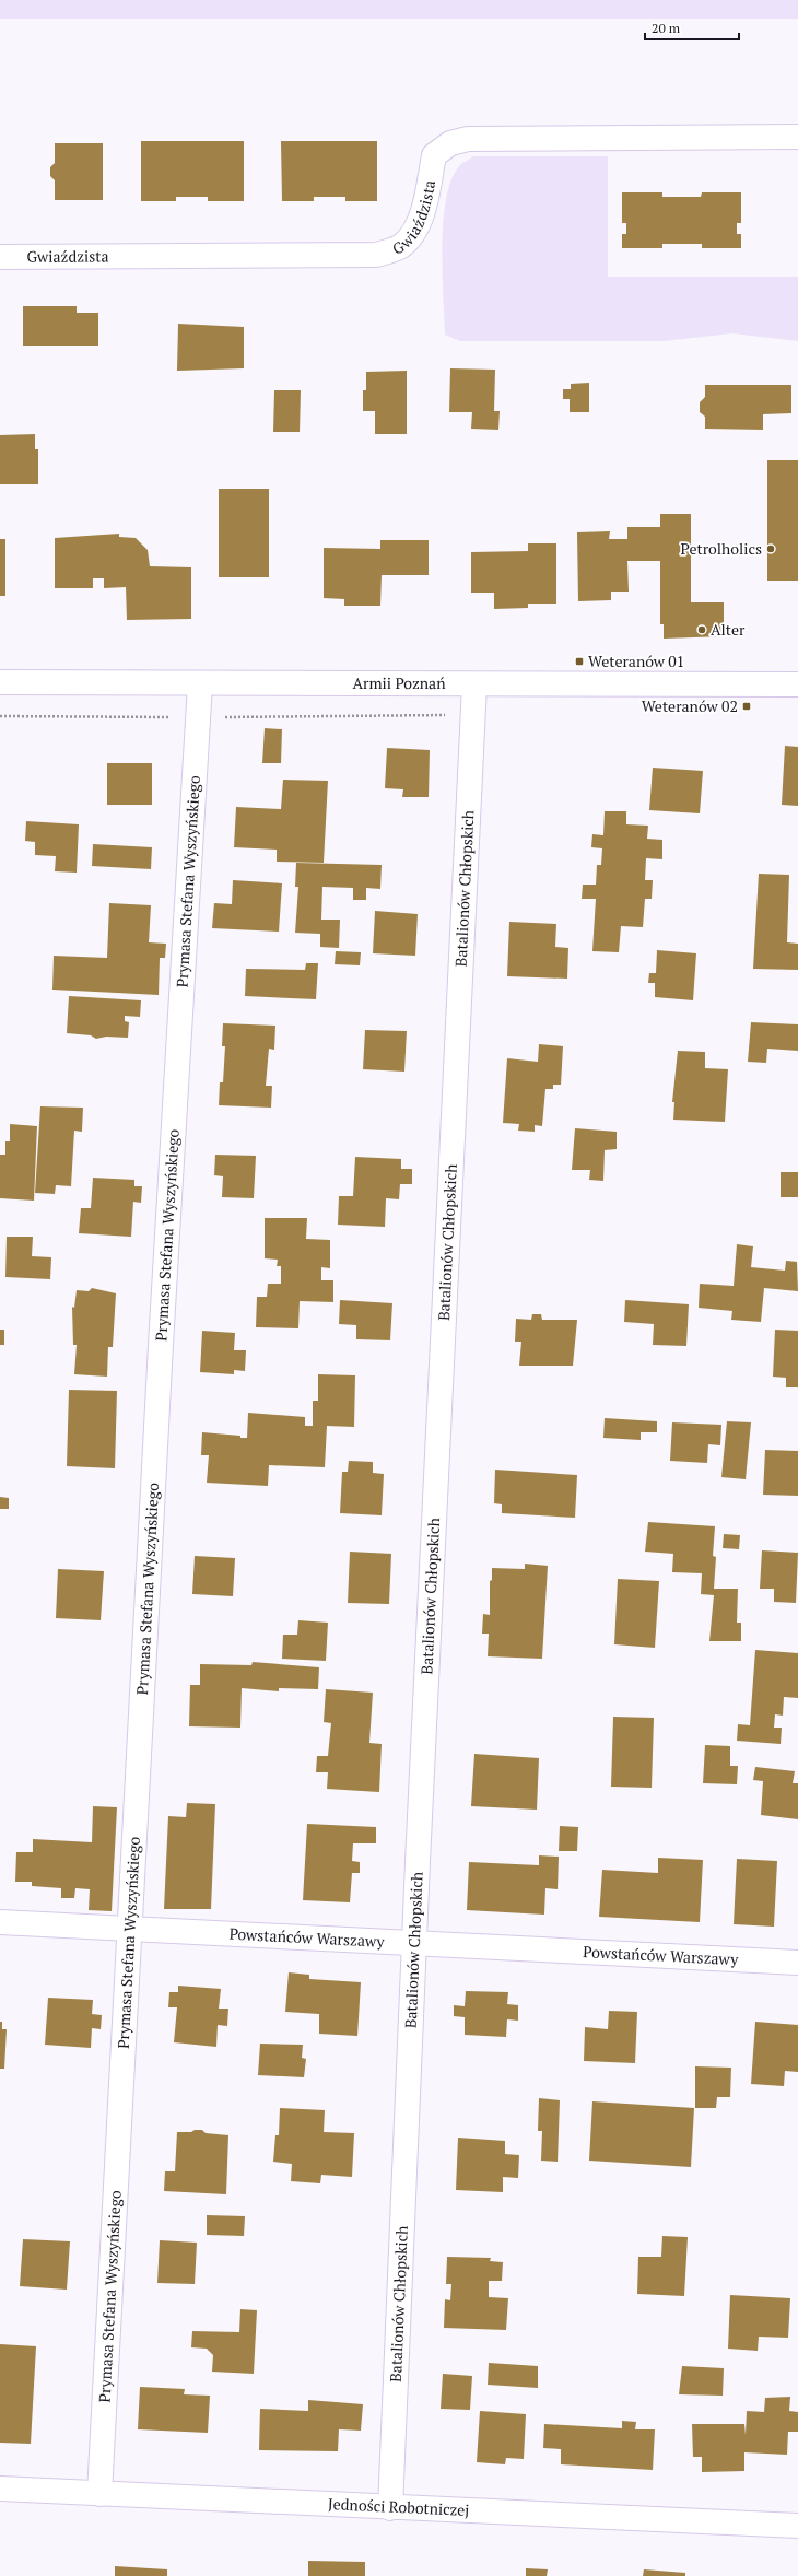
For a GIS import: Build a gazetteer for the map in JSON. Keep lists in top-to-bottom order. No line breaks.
{"streets":{"street":["Gwiaździsta","Armii Poznań","Prymasa Stefana Wyszyńskiego","Batalionów Chłopskich","Powstańców Warszawy","Jedności Robotniczej"]},"crossings":[["Armii Poznań","Prymasa Stefana Wyszyńskiego"],["Armii Poznań","Batalionów Chłopskich"],["Prymasa Stefana Wyszyńskiego","Powstańców Warszawy"],["Prymasa Stefana Wyszyńskiego","Jedności Robotniczej"],["Batalionów Chłopskich","Powstańców Warszawy"],["Batalionów Chłopskich","Jedności Robotniczej"]],"places":{"other":["Petrolholics","Alter"],"transit":["Weteranów 01","Weteranów 02"]},"scale_bar":"20 m"}
